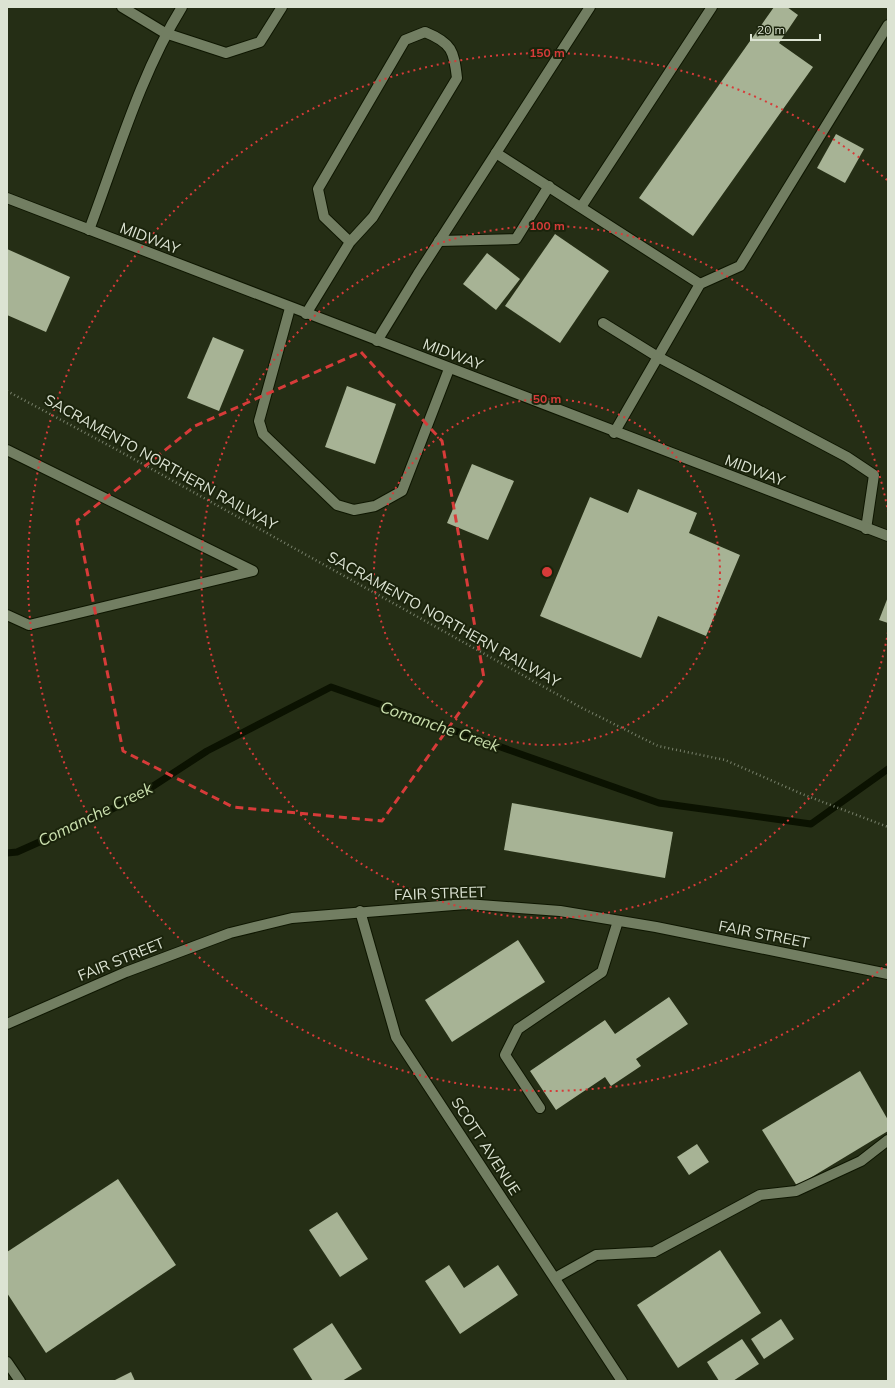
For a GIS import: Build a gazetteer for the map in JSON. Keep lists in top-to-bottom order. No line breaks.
{"streets":{"street":["MIDWAY","FAIR STREET","SCOTT AVENUE"],"path":["SACRAMENTO NORTHERN RAILWAY"]},"crossings":[["FAIR STREET","SCOTT AVENUE"]],"water":["Comanche Creek"],"scale_bar":"20 m","rings":["150 m","100 m","50 m"]}
